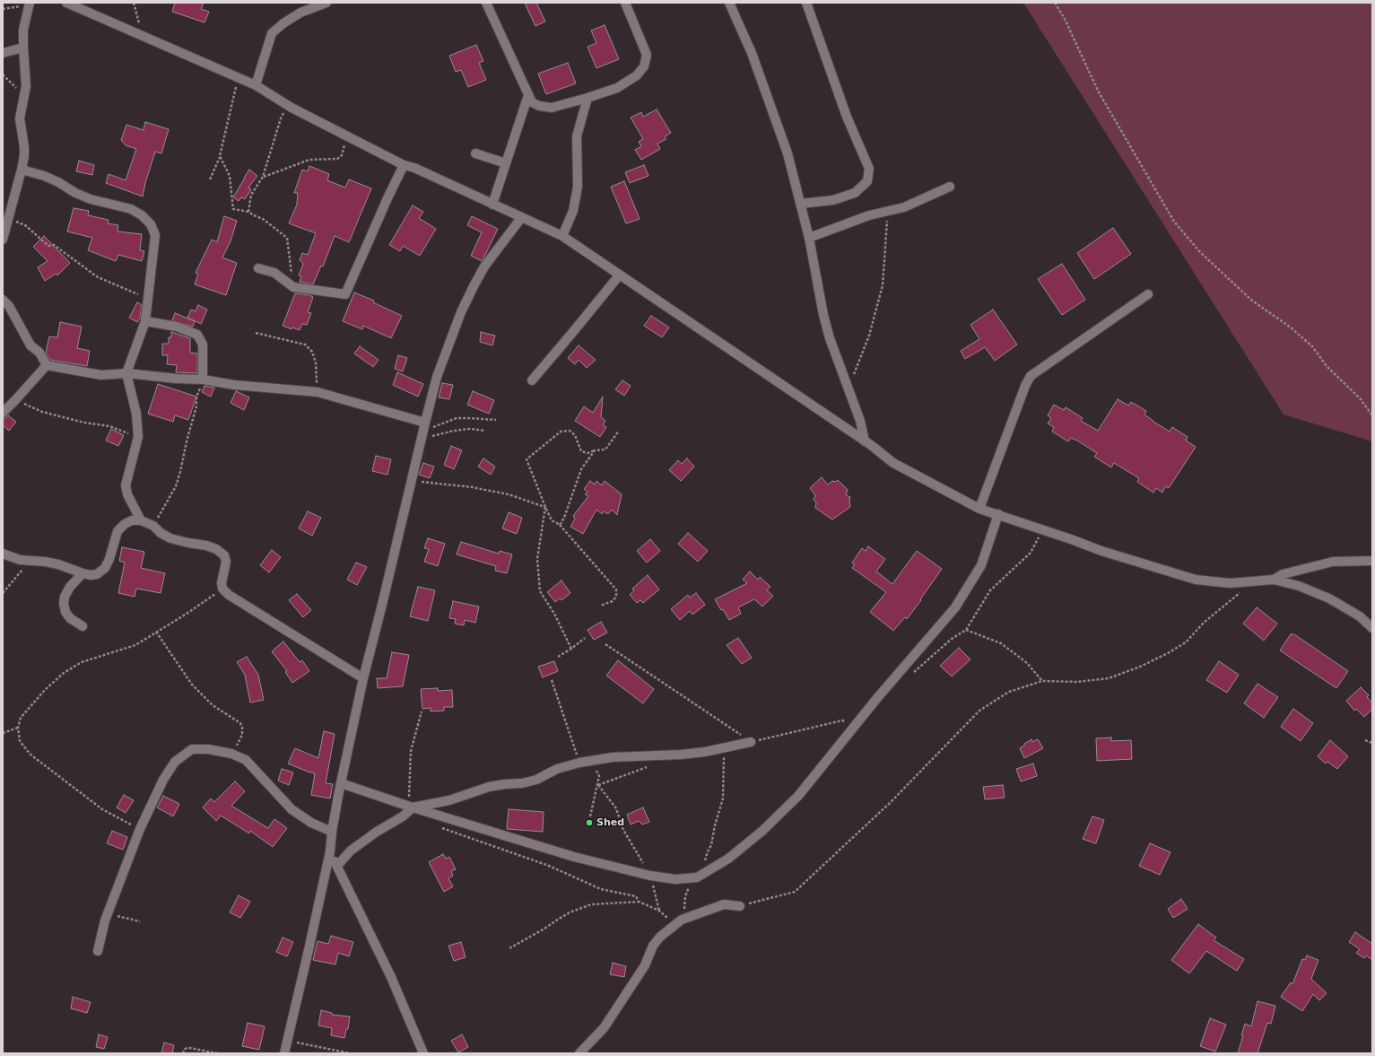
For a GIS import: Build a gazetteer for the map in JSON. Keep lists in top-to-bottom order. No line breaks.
{"places":["Shed"]}
